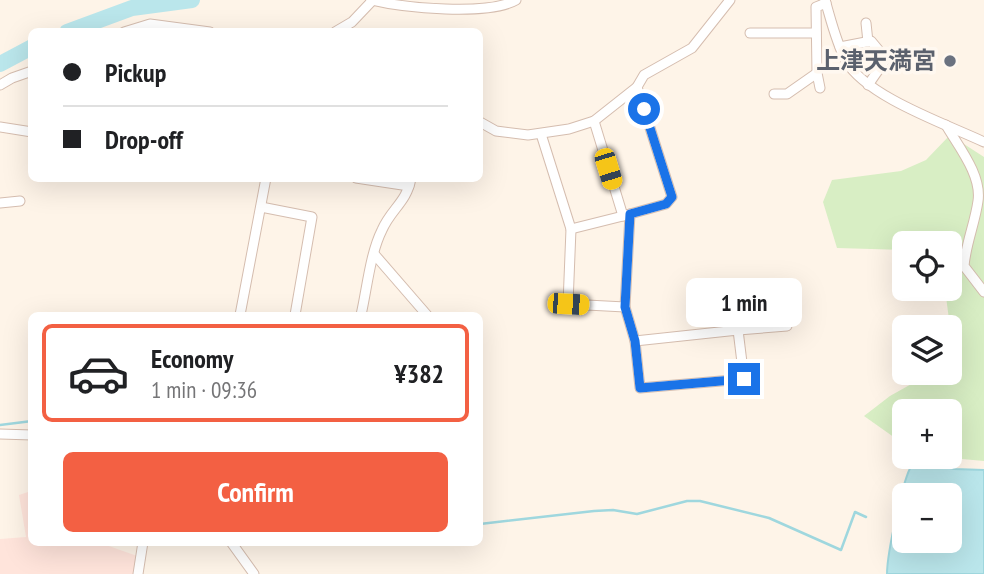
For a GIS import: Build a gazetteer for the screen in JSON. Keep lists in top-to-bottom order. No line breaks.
{"places":["上津天満宮"],"page":{"banner":["Pickup","Drop-off"],"map_buttons":["+","−"],"bubble":"1 min","list":[{"name":"Economy","note":"1 min · 09:36","value":"¥382"}],"buttons":"Confirm"}}
